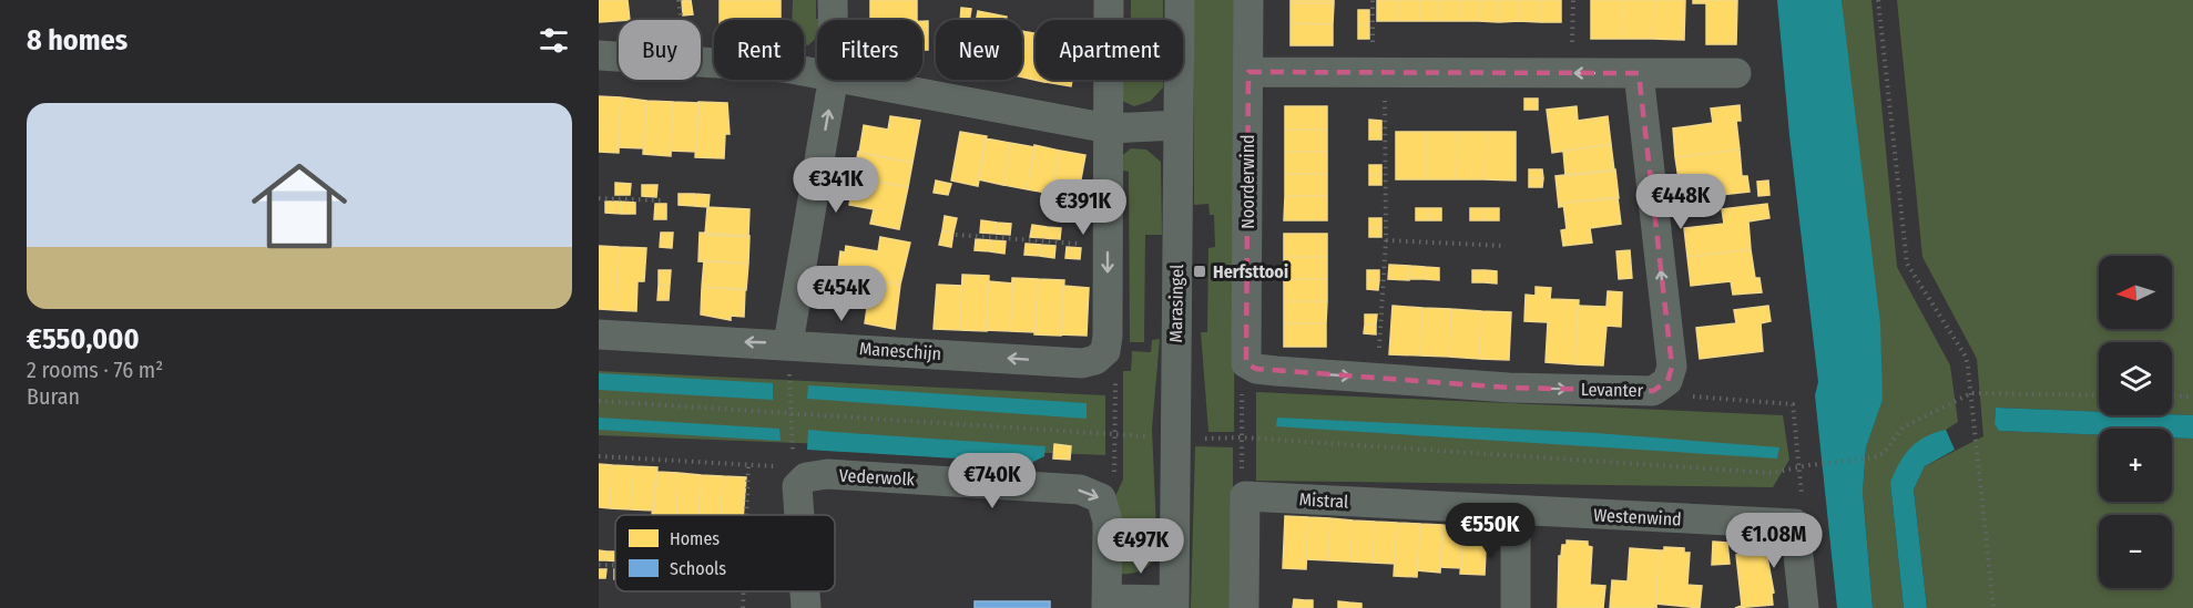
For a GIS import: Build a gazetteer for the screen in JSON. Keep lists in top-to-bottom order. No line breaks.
{"streets":{"street":["Noorderwind","Marasingel","Maneschijn","Levanter","Vederwolk","Mistral","Westenwind"]},"crossings":[["Noorderwind","Levanter"],["Mistral","Westenwind"]],"one_way":["Vederwolk"],"places":{"transit":["Herfsttooi"]},"legend":["Homes","Schools"],"north":"left","page":{"heading":"8 homes","chip":["Buy","Rent","Filters","New","Apartment"],"list":[{"name":"€550,000","note":"2 rooms · 76 m² · Buran"}],"price":["€341K","€448K","€391K","€454K","€740K","€550K","€1.08M","€497K"],"map_buttons":["+","−"]}}
